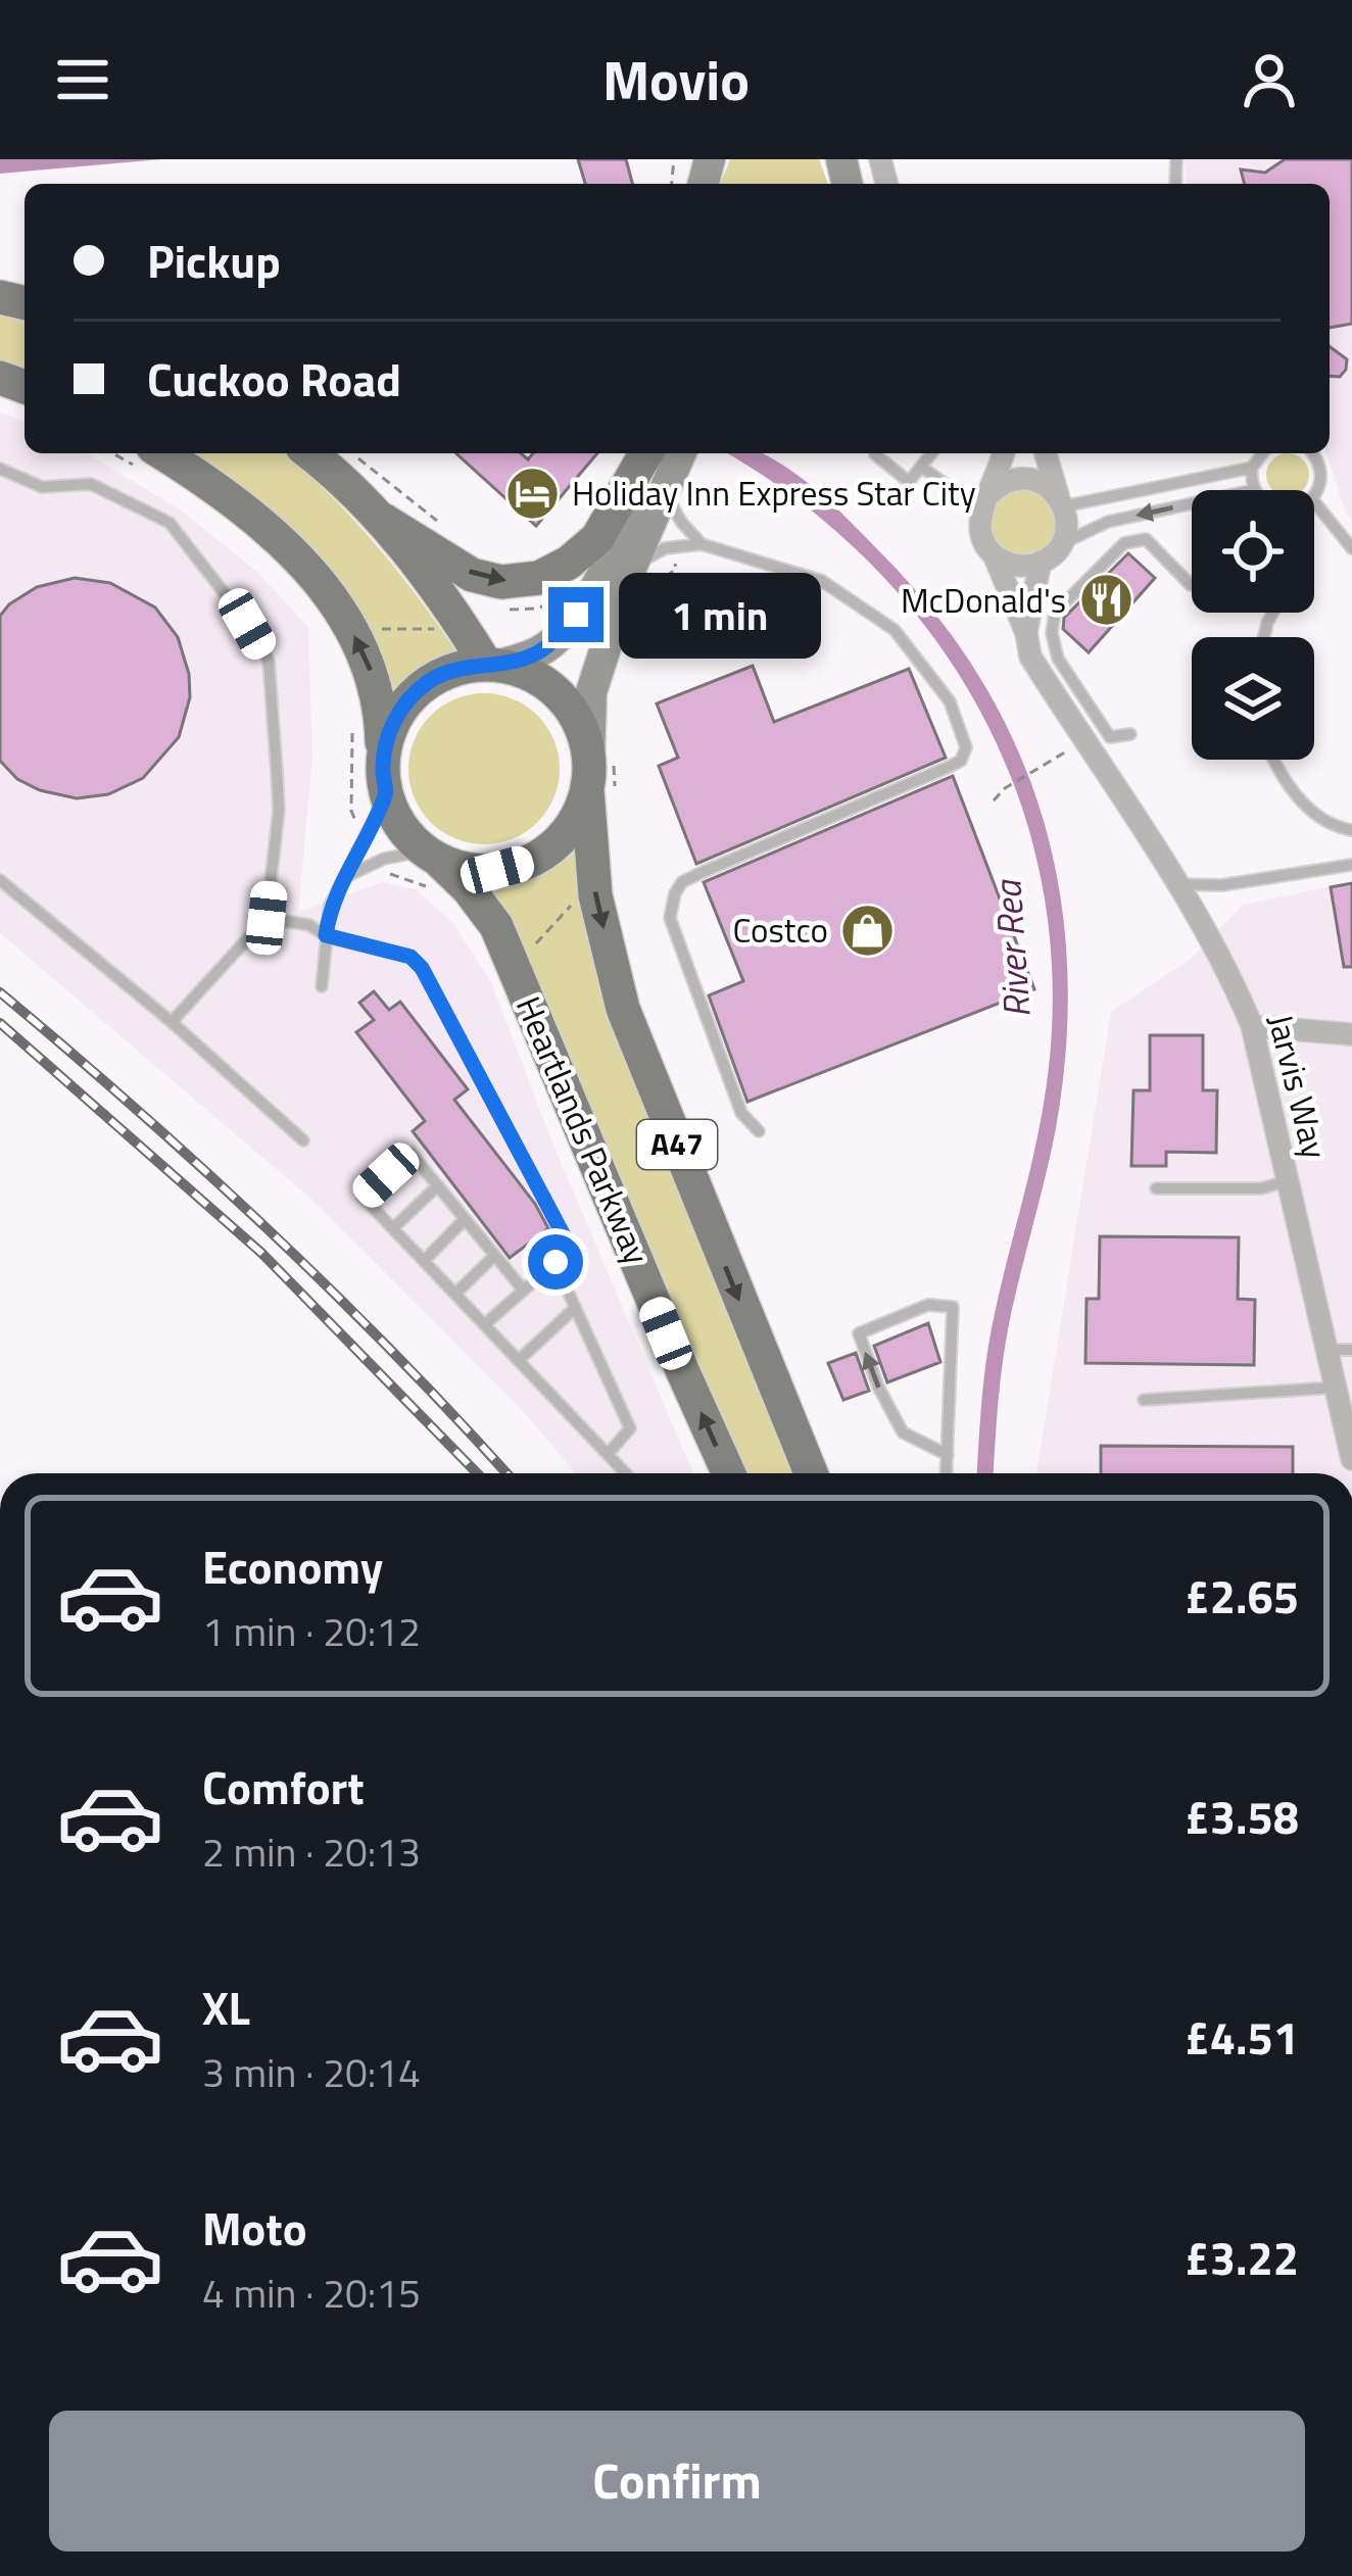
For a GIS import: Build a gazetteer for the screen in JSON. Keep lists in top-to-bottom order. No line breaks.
{"streets":{"main road":["Heartlands Parkway","A47"],"street":["Jarvis Way"]},"crossings":[["Heartlands Parkway","A47"]],"water":["River Rea"],"places":{"hotel":["Holiday Inn Express Star City"],"restaurant":["McDonald's"],"shop":["Costco"]},"page":{"header":"Movio","banner":["Pickup","Cuckoo Road"],"bubble":"1 min","list":[{"name":"Economy","note":"1 min · 20:12","value":"£2.65"},{"name":"Comfort","note":"2 min · 20:13","value":"£3.58"},{"name":"XL","note":"3 min · 20:14","value":"£4.51"},{"name":"Moto","note":"4 min · 20:15","value":"£3.22"}],"buttons":"Confirm"}}
